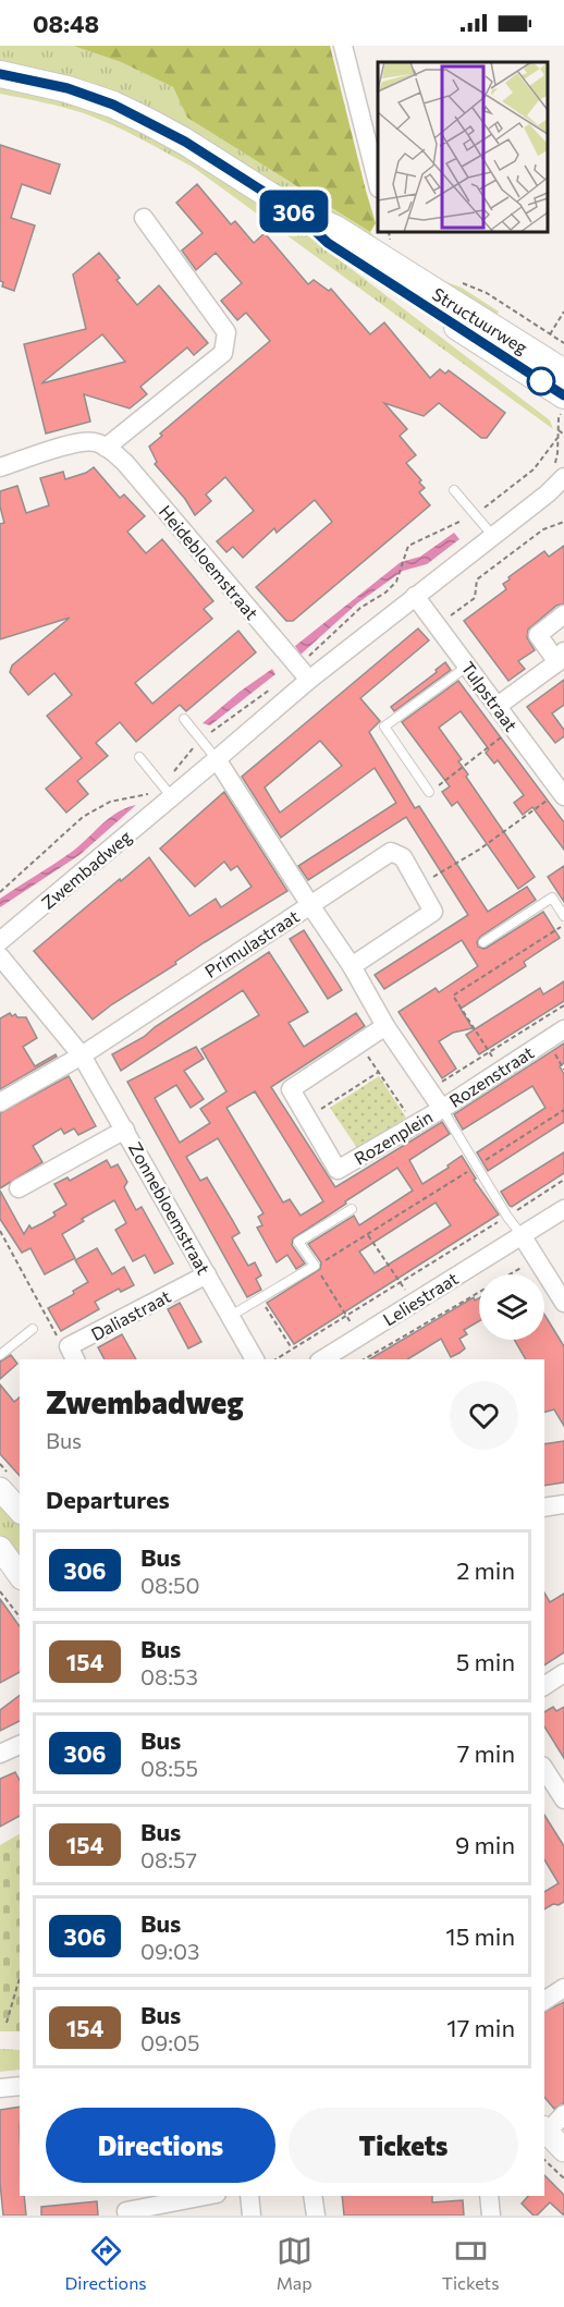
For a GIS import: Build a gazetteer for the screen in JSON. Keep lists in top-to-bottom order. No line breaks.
{"streets":{"main road":["Structuurweg"],"street":["Heidebloemstraat","Tulpstraat","Zwembadweg","Primulastraat","Rozenstraat","Rozenplein","Zonnebloemstraat","Leliestraat","Daliastraat"]},"crossings":[["Heidebloemstraat","Zwembadweg"],["Tulpstraat","Zwembadweg"],["Zwembadweg","Primulastraat"],["Primulastraat","Rozenplein"],["Primulastraat","Zonnebloemstraat"],["Rozenstraat","Rozenplein"],["Zonnebloemstraat","Daliastraat"]],"lines":["bus line 306"],"page":{"status":"08:48","on_map":"306","heading":[["Zwembadweg","Bus"],"Departures"],"list":[{"mark":"306","name":"Bus","note":"08:50","value":"2 min"},{"mark":"154","name":"Bus","note":"08:53","value":"5 min"},{"mark":"306","name":"Bus","note":"08:55","value":"7 min"},{"mark":"154","name":"Bus","note":"08:57","value":"9 min"},{"mark":"306","name":"Bus","note":"09:03","value":"15 min"},{"mark":"154","name":"Bus","note":"09:05","value":"17 min"}],"buttons":["Directions","Tickets"],"tabs":["Directions","Map","Tickets"]}}
